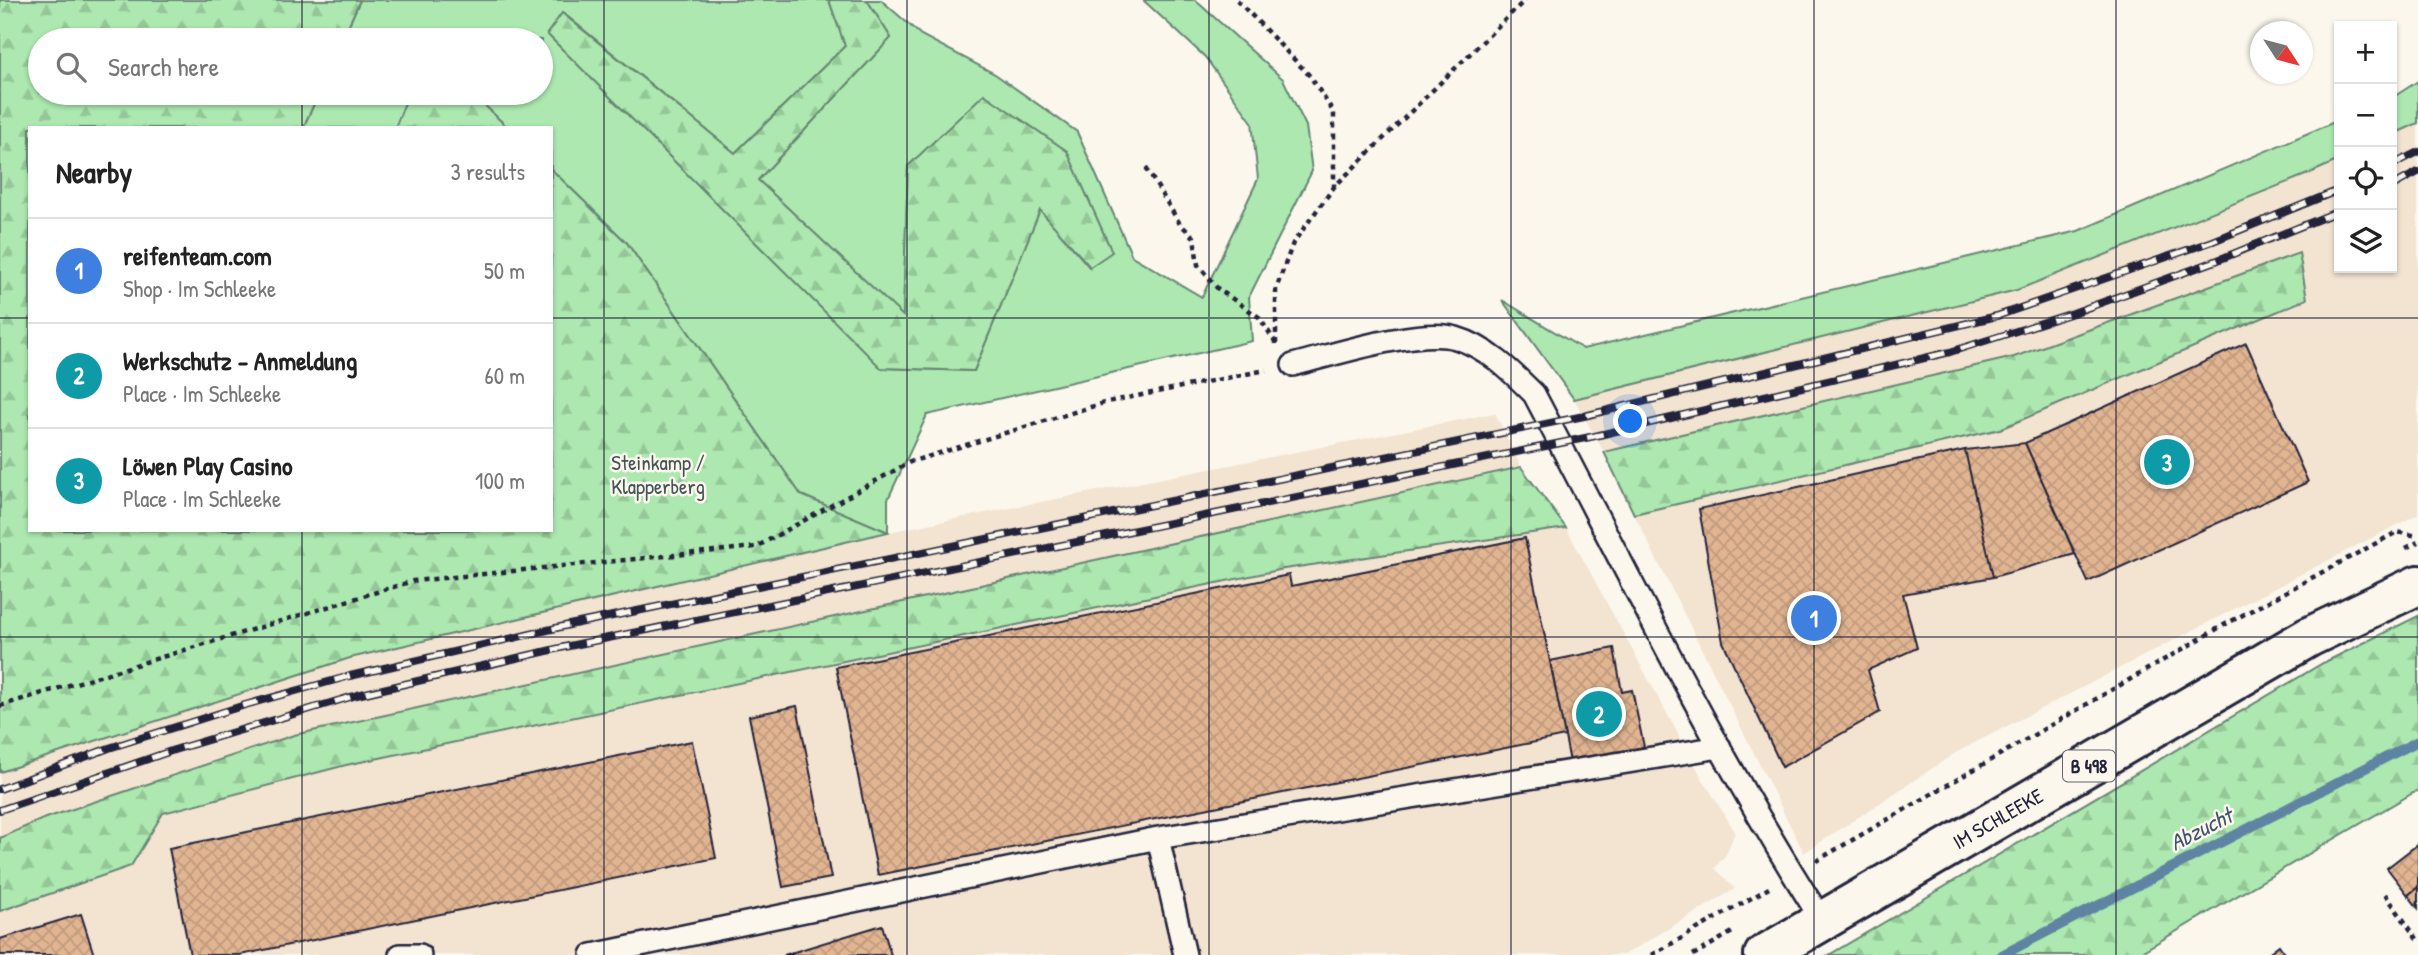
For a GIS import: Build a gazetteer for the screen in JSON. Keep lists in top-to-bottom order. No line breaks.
{"streets":{"main road":["B 498","IM SCHLEEKE"]},"water":["Abzucht"],"parks":["Steinkamp / Klapperberg"],"north":"bottom right","page":{"map_buttons":["+","−"],"search":"Search here","heading":["Nearby","3 results"],"list":[{"mark":"1","name":"reifenteam.com","note":"Shop · Im Schleeke","value":"50 m"},{"mark":"2","name":"Werkschutz - Anmeldung","note":"Place · Im Schleeke","value":"60 m"},{"mark":"3","name":"Löwen Play Casino","note":"Place · Im Schleeke","value":"100 m"}],"pins":["3","1","2"]}}
